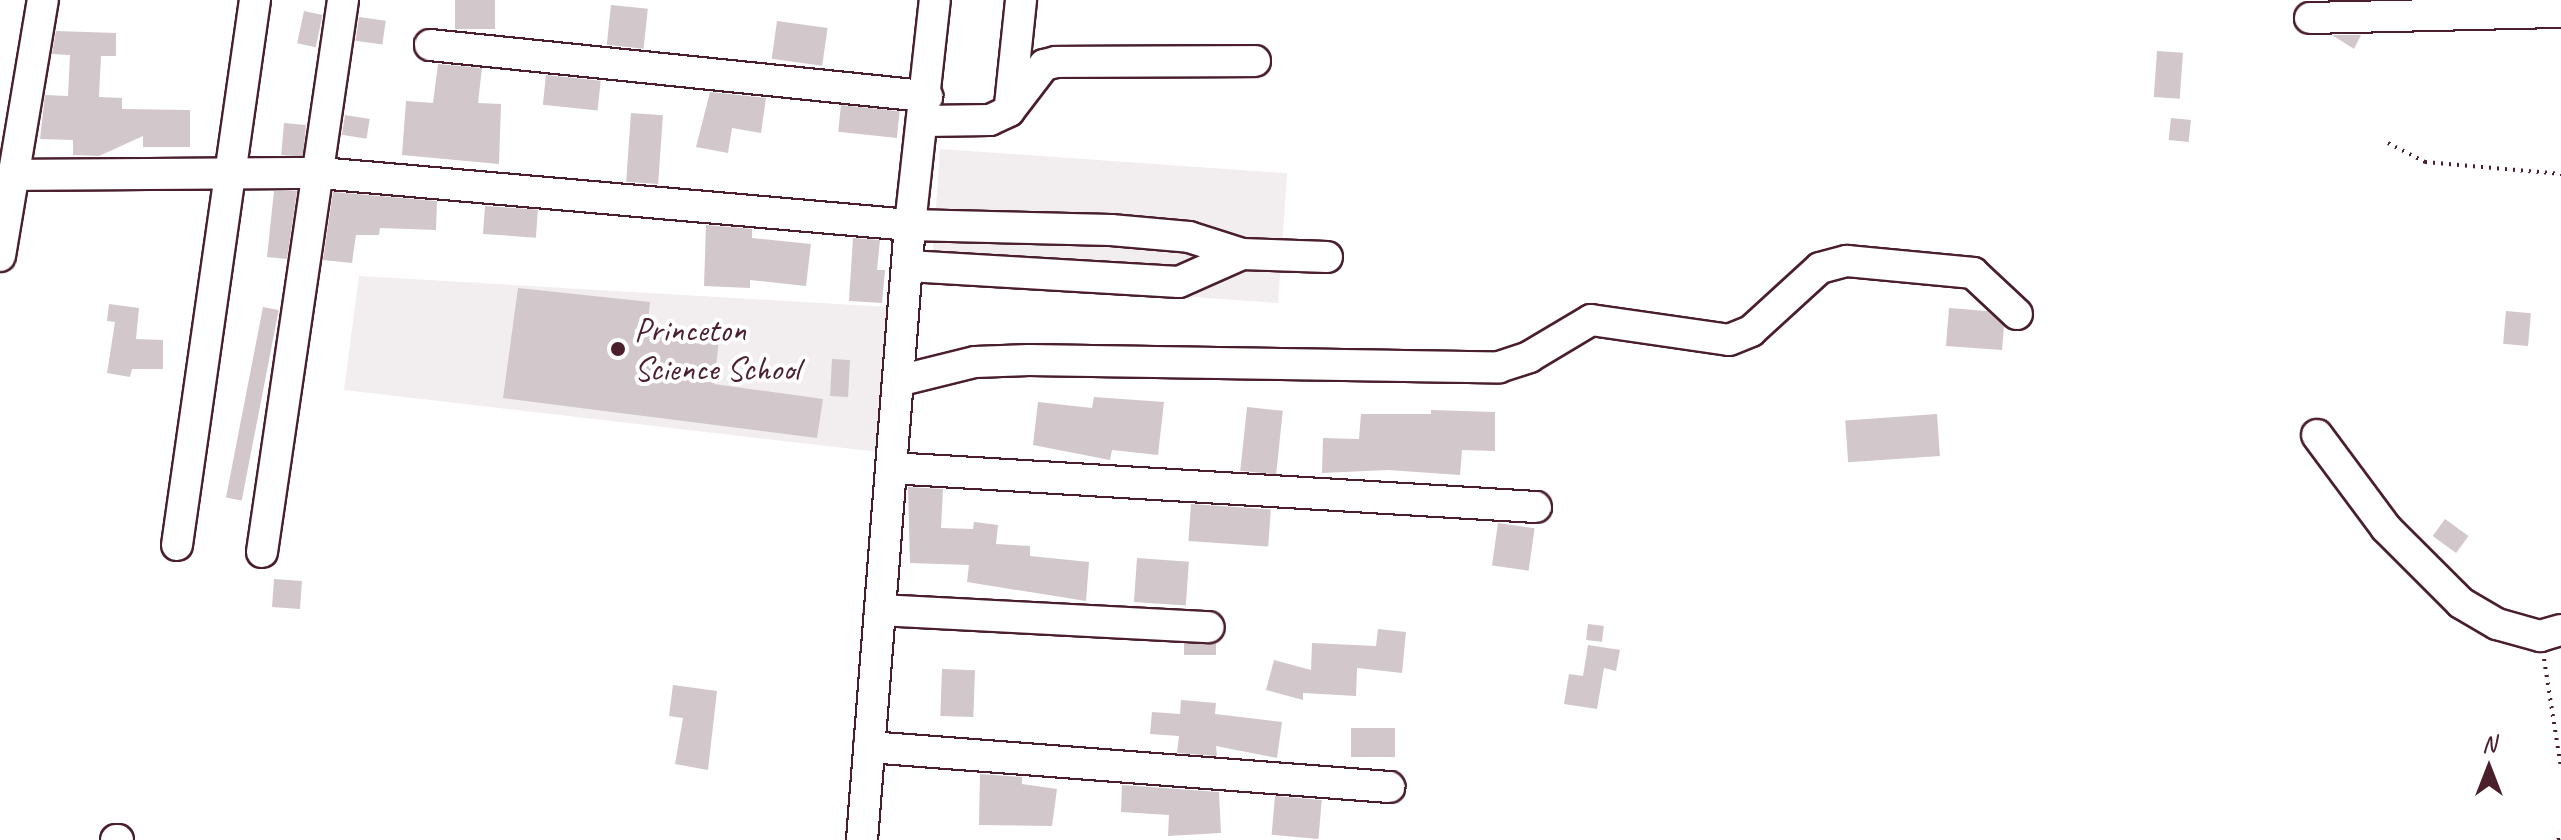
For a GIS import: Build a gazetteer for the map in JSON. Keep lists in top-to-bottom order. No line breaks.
{"places":["Princeton Science School"],"north":"top"}
